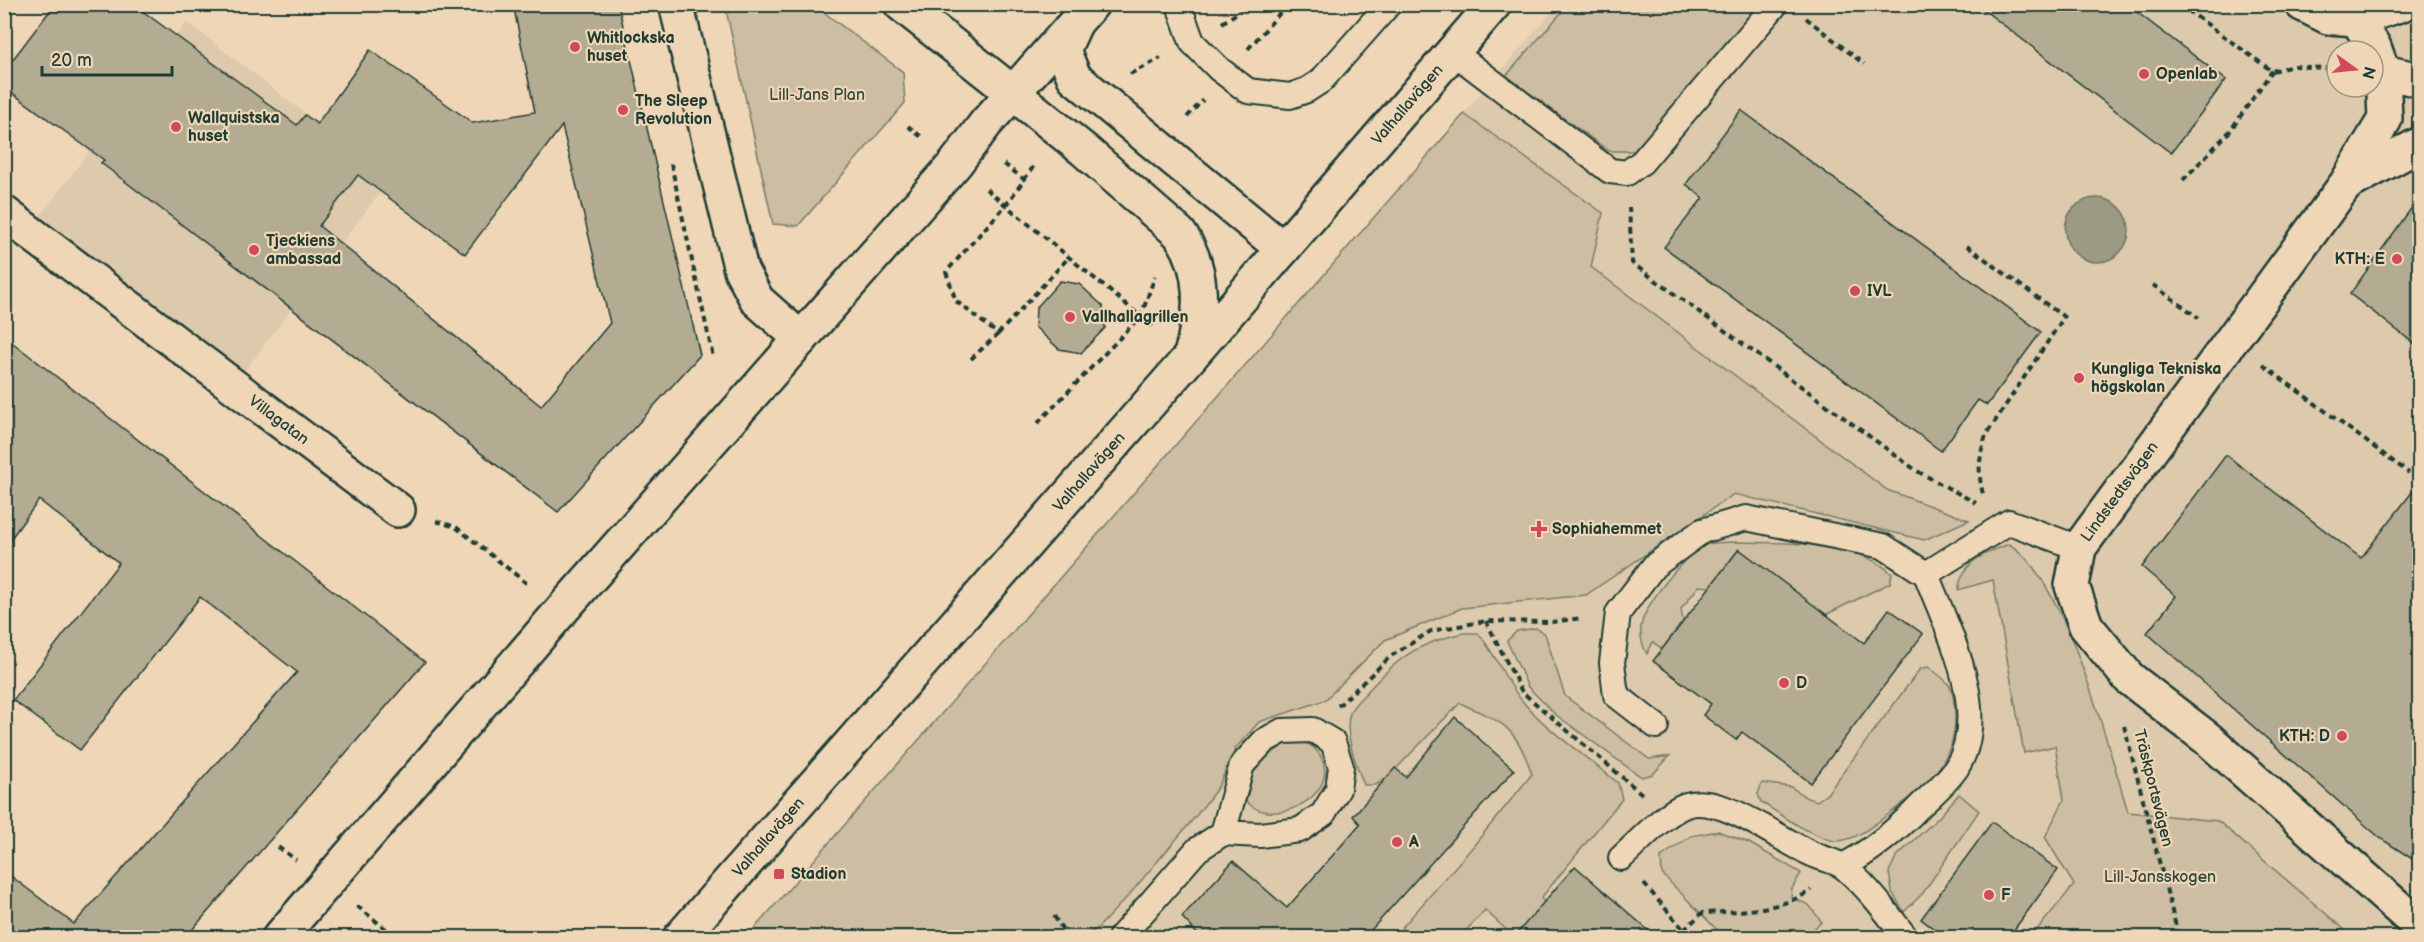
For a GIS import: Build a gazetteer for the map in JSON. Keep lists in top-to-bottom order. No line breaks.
{"streets":{"main road":["Valhallavägen","Villagatan","Lindstedtsvägen"],"path":["Träskportsvägen"]},"crossings":[["Lindstedtsvägen","Träskportsvägen"]],"parks":["Lill-Jans Plan","Lill-Jansskogen"],"places":{"other":["Whitlockska huset","Openlab","The Sleep Revolution","Wallquistska huset","Tjeckiens ambassad","KTH: E","IVL","Vallhallagrillen","Kungliga Tekniska högskolan","D","KTH: D","A","F"],"health":["Sophiahemmet"],"transit":["Stadion"]},"scale_bar":"20 m","north":"right"}
